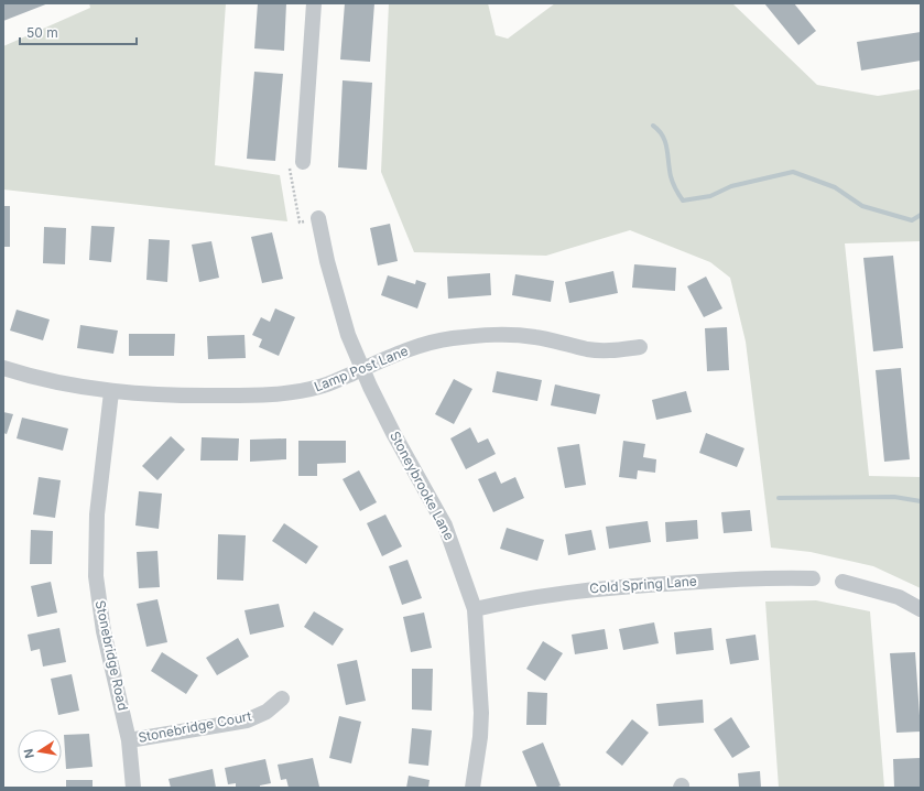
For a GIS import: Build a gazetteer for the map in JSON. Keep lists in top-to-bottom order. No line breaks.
{"streets":{"street":["Lamp Post Lane","Stoneybrooke Lane","Cold Spring Lane","Stonebridge Road","Stonebridge Court"]},"crossings":[["Lamp Post Lane","Stoneybrooke Lane"],["Lamp Post Lane","Stonebridge Road"],["Stoneybrooke Lane","Cold Spring Lane"],["Stonebridge Road","Stonebridge Court"]],"scale_bar":"50 m","north":"left"}
